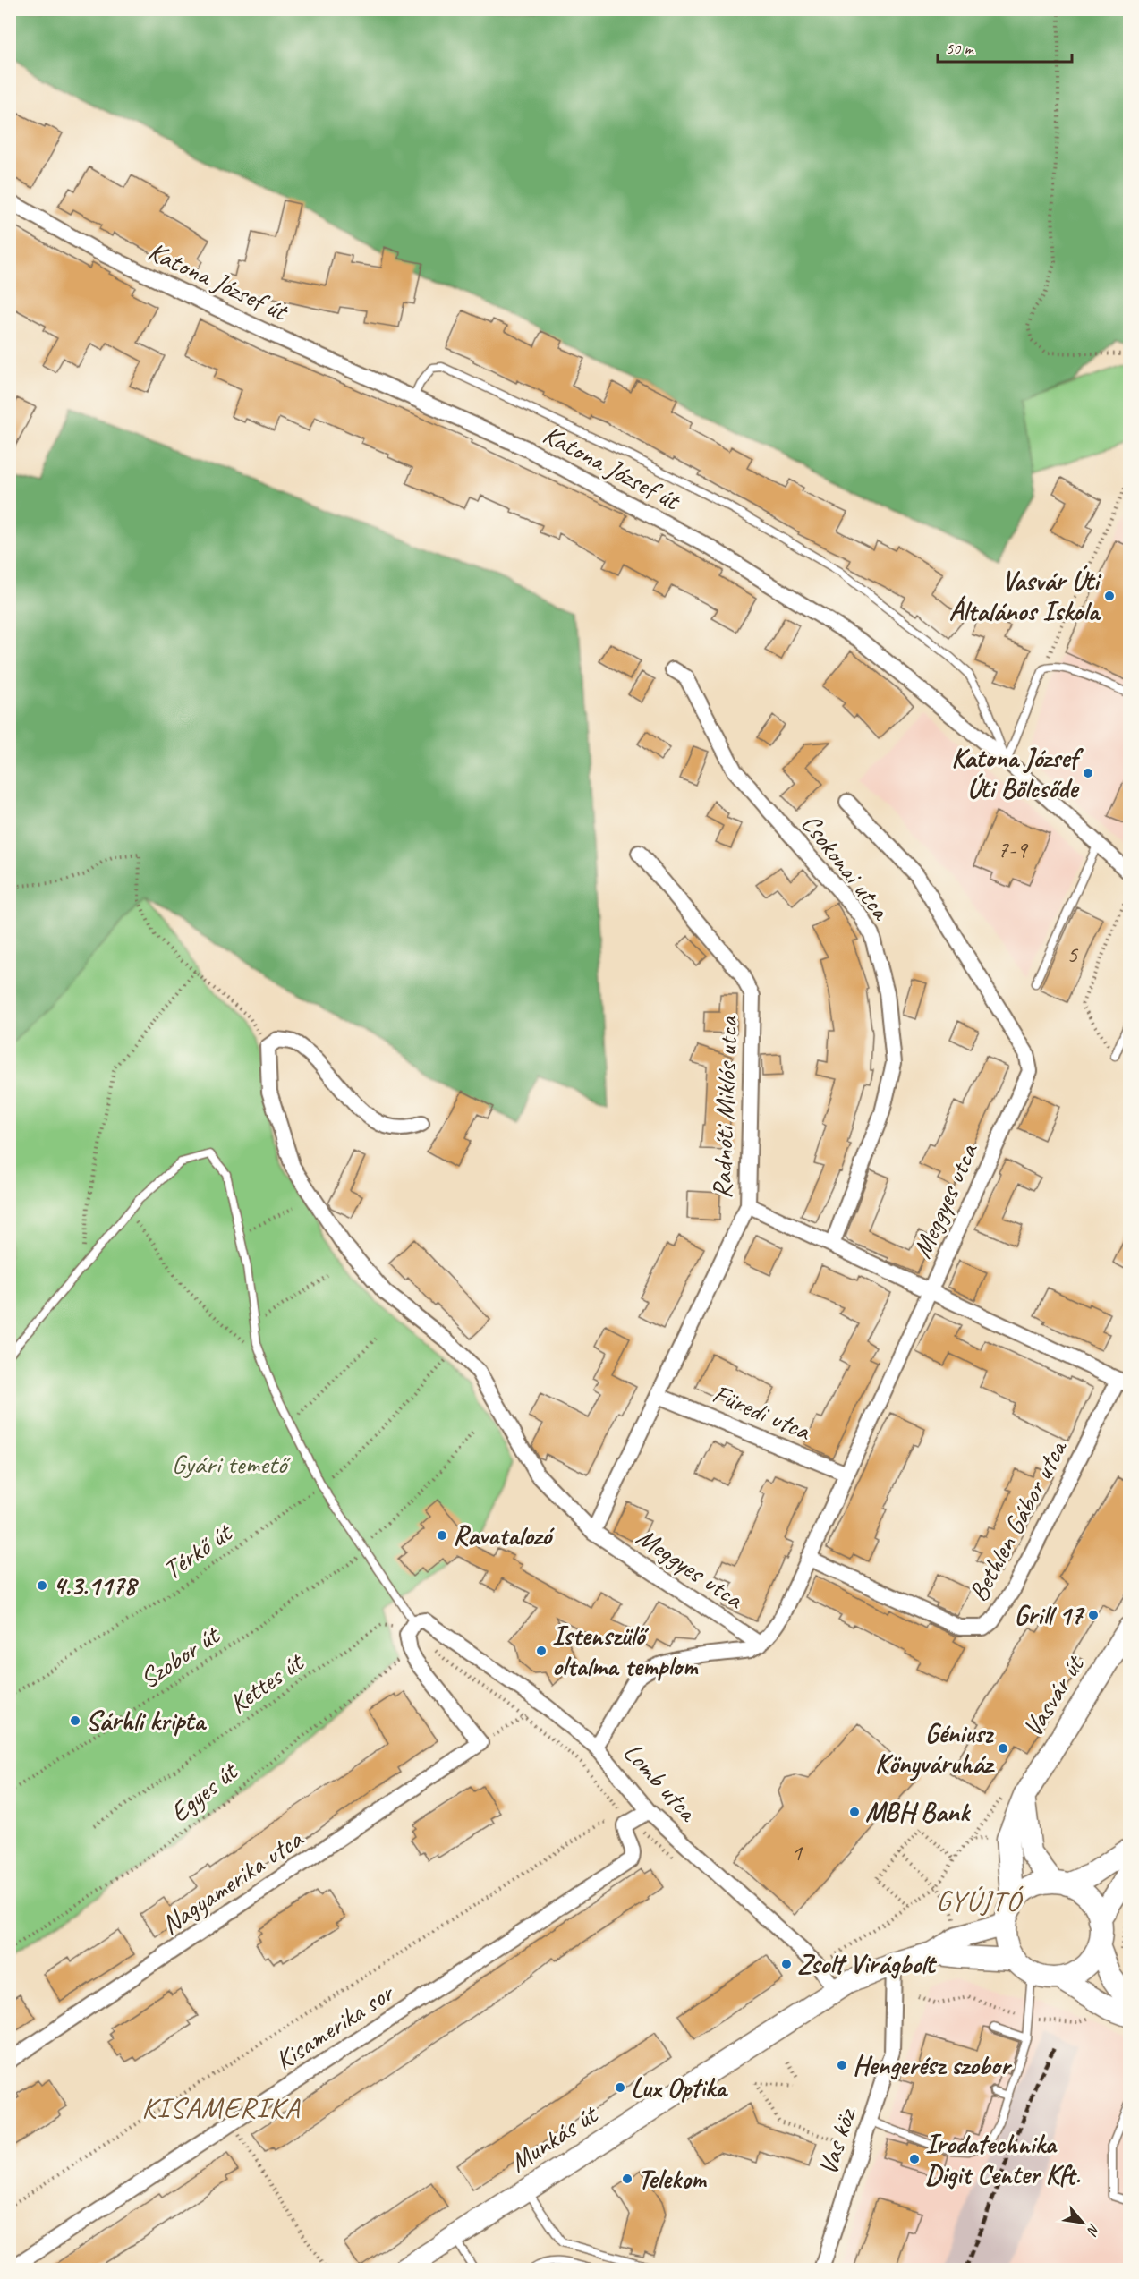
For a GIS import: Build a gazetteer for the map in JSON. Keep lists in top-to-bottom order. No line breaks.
{"streets":{"main road":["Vasvár út","Munkás út"],"street":["Katona József út","Csokonai utca","Radnóti Miklós utca","Meggyes utca","Füredi utca","Bethlen Gábor utca","Lomb utca","Nagyamerika utca","Kisamerika sor","Vas köz"],"path":["Térkő út","Szobor út","Kettes út","Egyes út"]},"crossings":[["Radnóti Miklós utca","Meggyes utca"],["Radnóti Miklós utca","Füredi utca"],["Meggyes utca","Füredi utca"],["Meggyes utca","Bethlen Gábor utca"],["Meggyes utca","Térkő út"],["Meggyes utca","Lomb utca"],["Kettes út","Lomb utca"],["Lomb utca","Munkás út"],["Munkás út","Vas köz"]],"districts":["GYÚJTÓ","KISAMERIKA"],"parks":["Gyári temető"],"places":["Vasvár Úti Általános Iskola","Katona József Úti Bölcsőde","Ravatalozó","4.3.1178","Grill 17","Istenszülő oltalma templom","Sárhli kripta","Géniusz Könyváruház","MBH Bank","Zsolt Virágbolt","Hengerész szobor","Lux Optika","Irodatechnika Digit Center Kft.","Telekom"],"house_numbers":["7-9","5","1"],"scale_bar":"50 m","north":"bottom right"}
